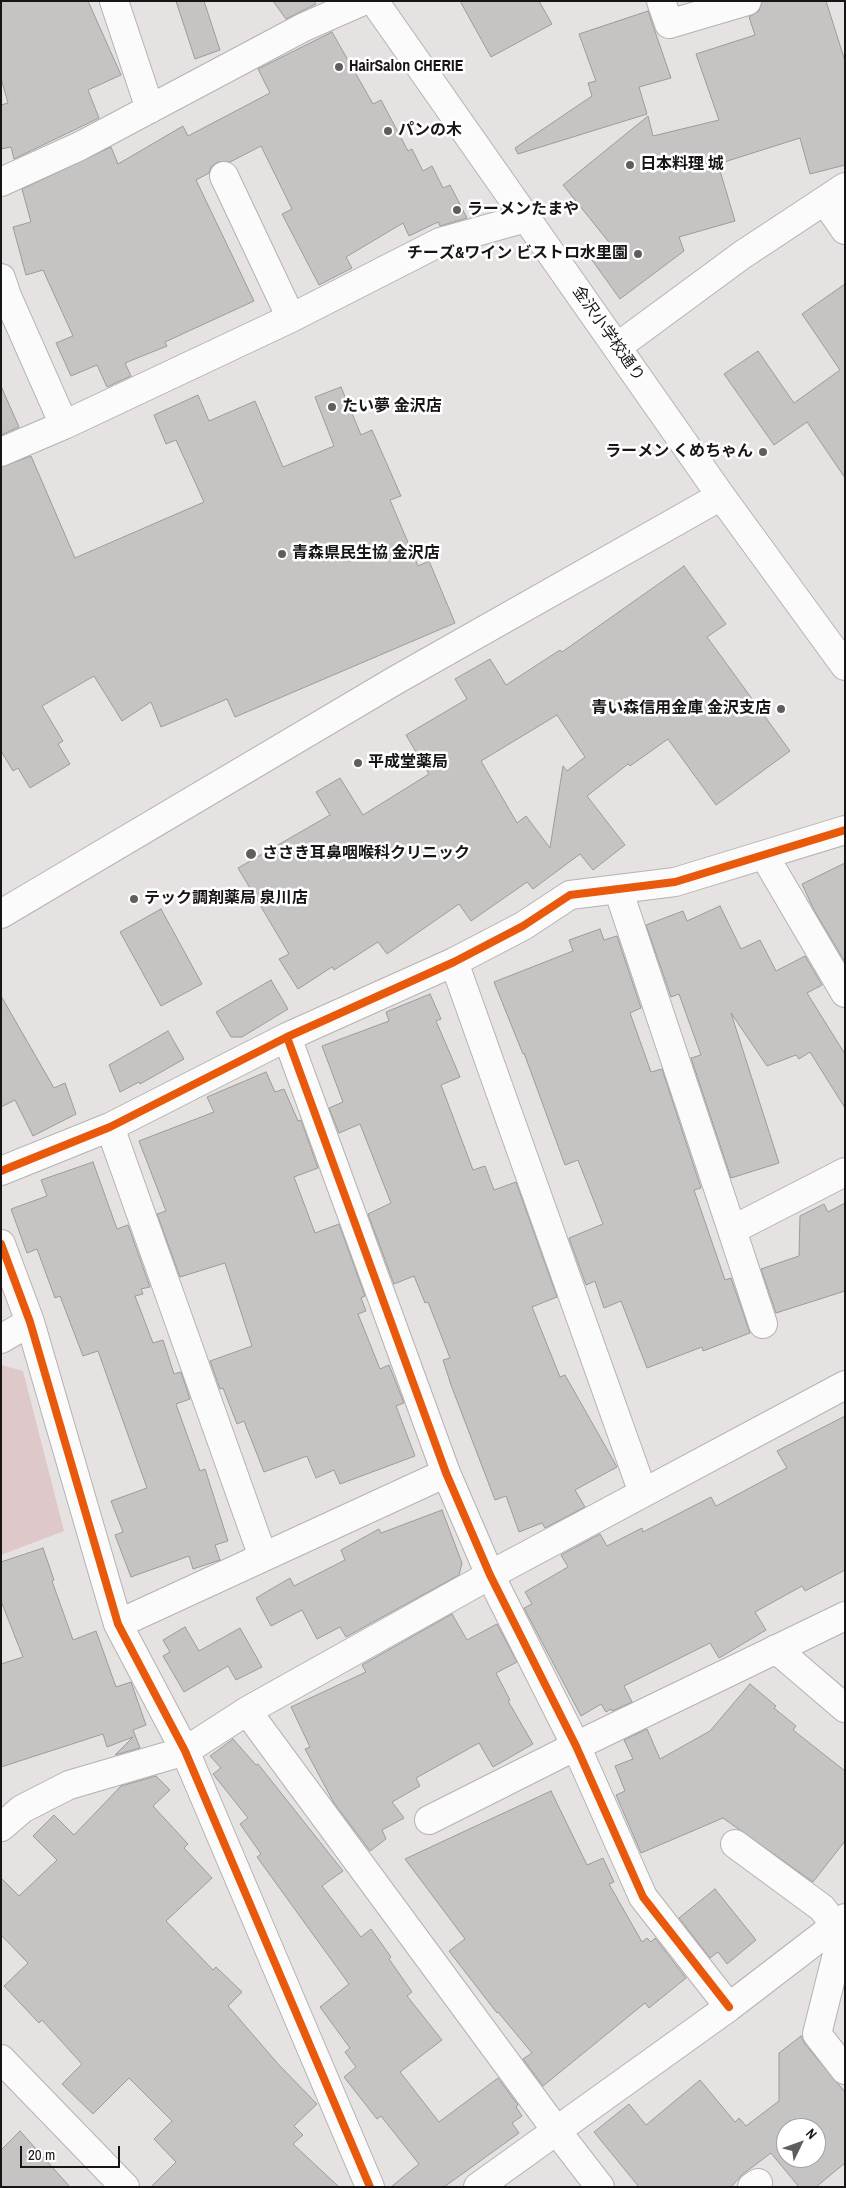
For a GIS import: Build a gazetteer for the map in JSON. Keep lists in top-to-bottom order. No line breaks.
{"streets":{"street":["金沢小学校通り"]},"places":["HairSalon CHERIE","パンの木","日本料理 城","ラーメンたまや","チーズ&ワイン ビストロ水里園","たい夢 金沢店","ラーメン くめちゃん","青森県民生協 金沢店","青い森信用金庫 金沢支店","平成堂薬局","ささき耳鼻咽喉科クリニック","テック調剤薬局 泉川店"],"scale_bar":"20 m","north":"top right"}
